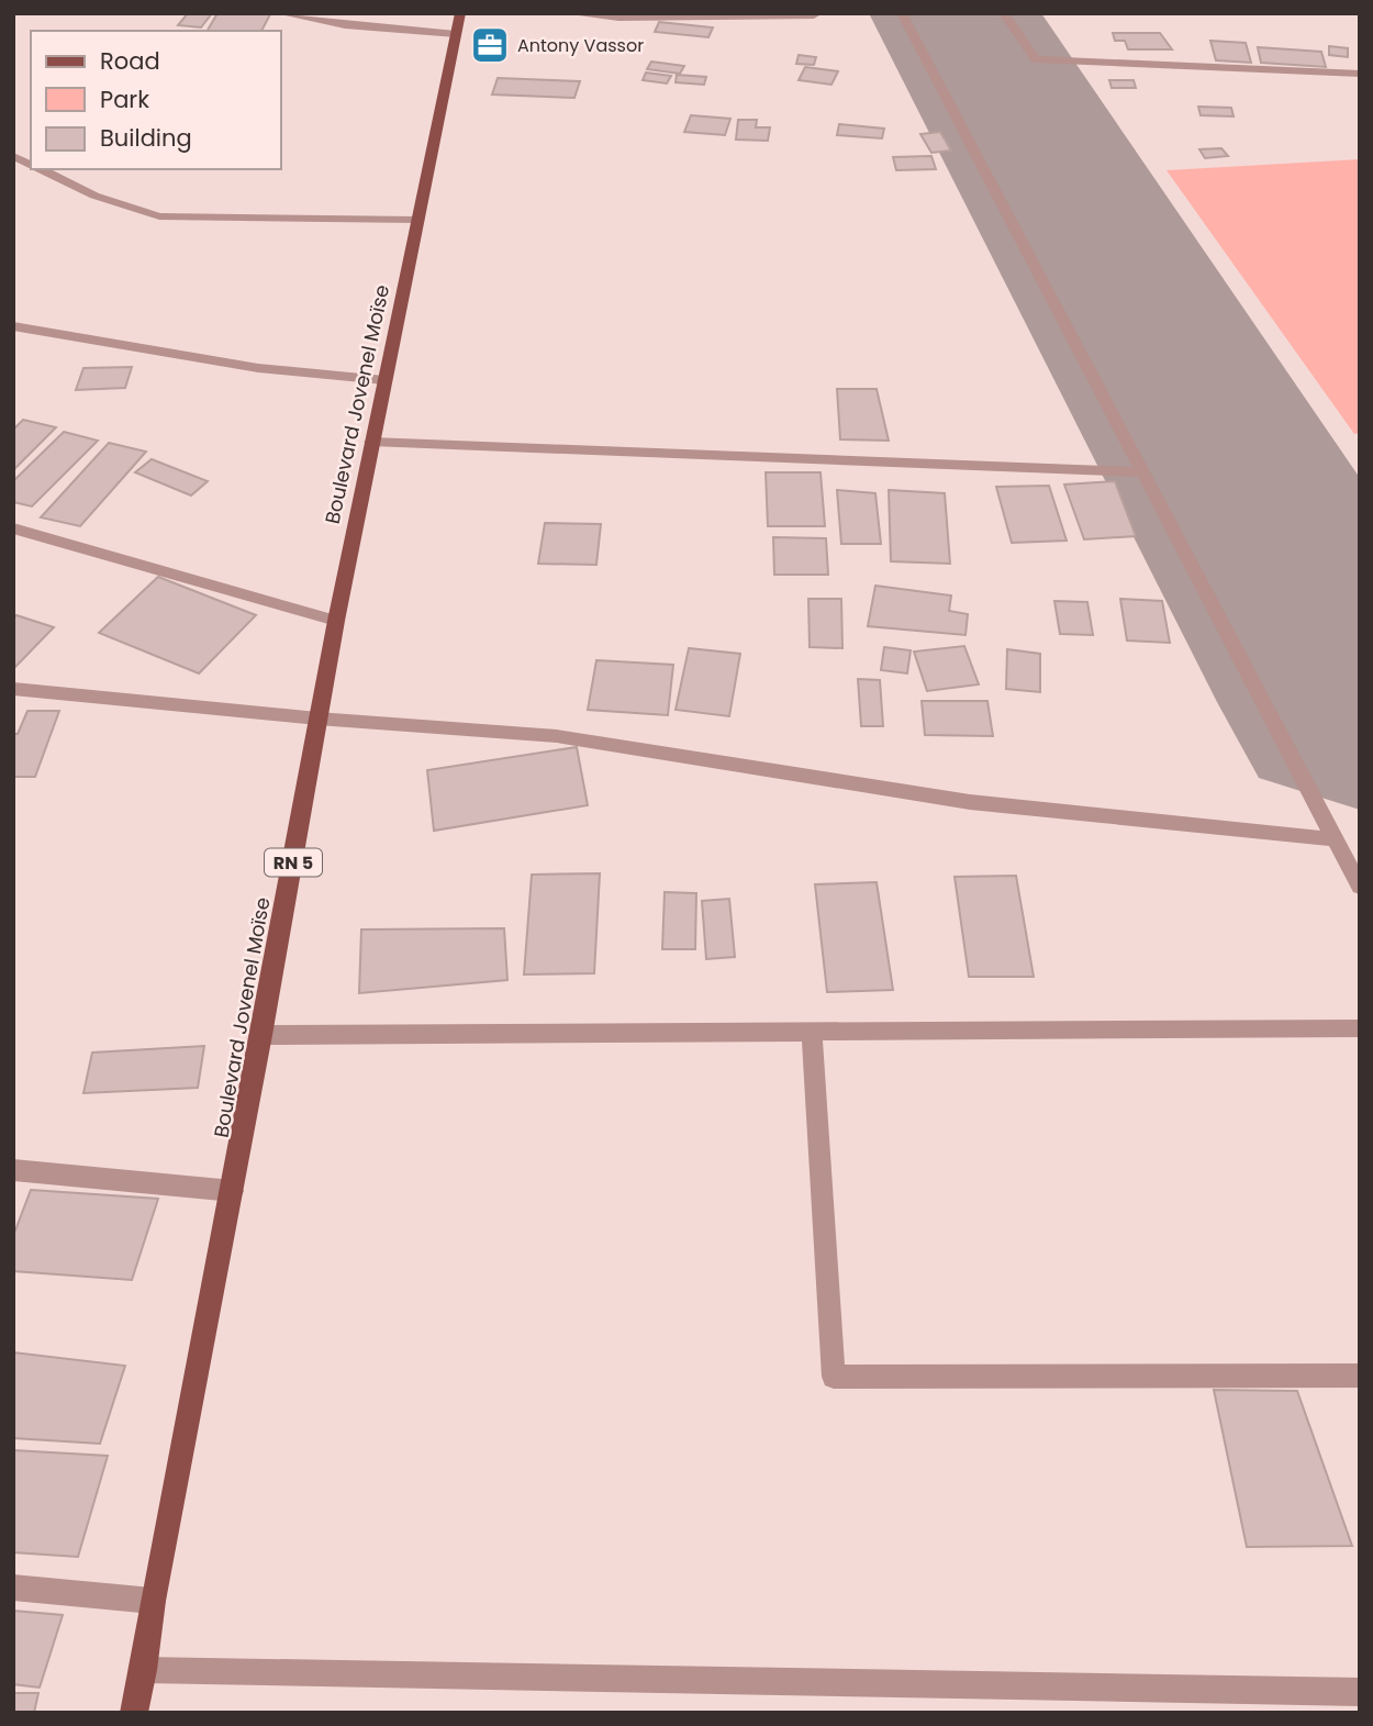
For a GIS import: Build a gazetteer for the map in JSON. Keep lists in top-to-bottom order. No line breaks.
{"streets":{"main road":["Boulevard Jovenel Moïse","RN 5"]},"places":{"office":["Antony Vassor"]},"legend":["Road","Park","Building"]}
